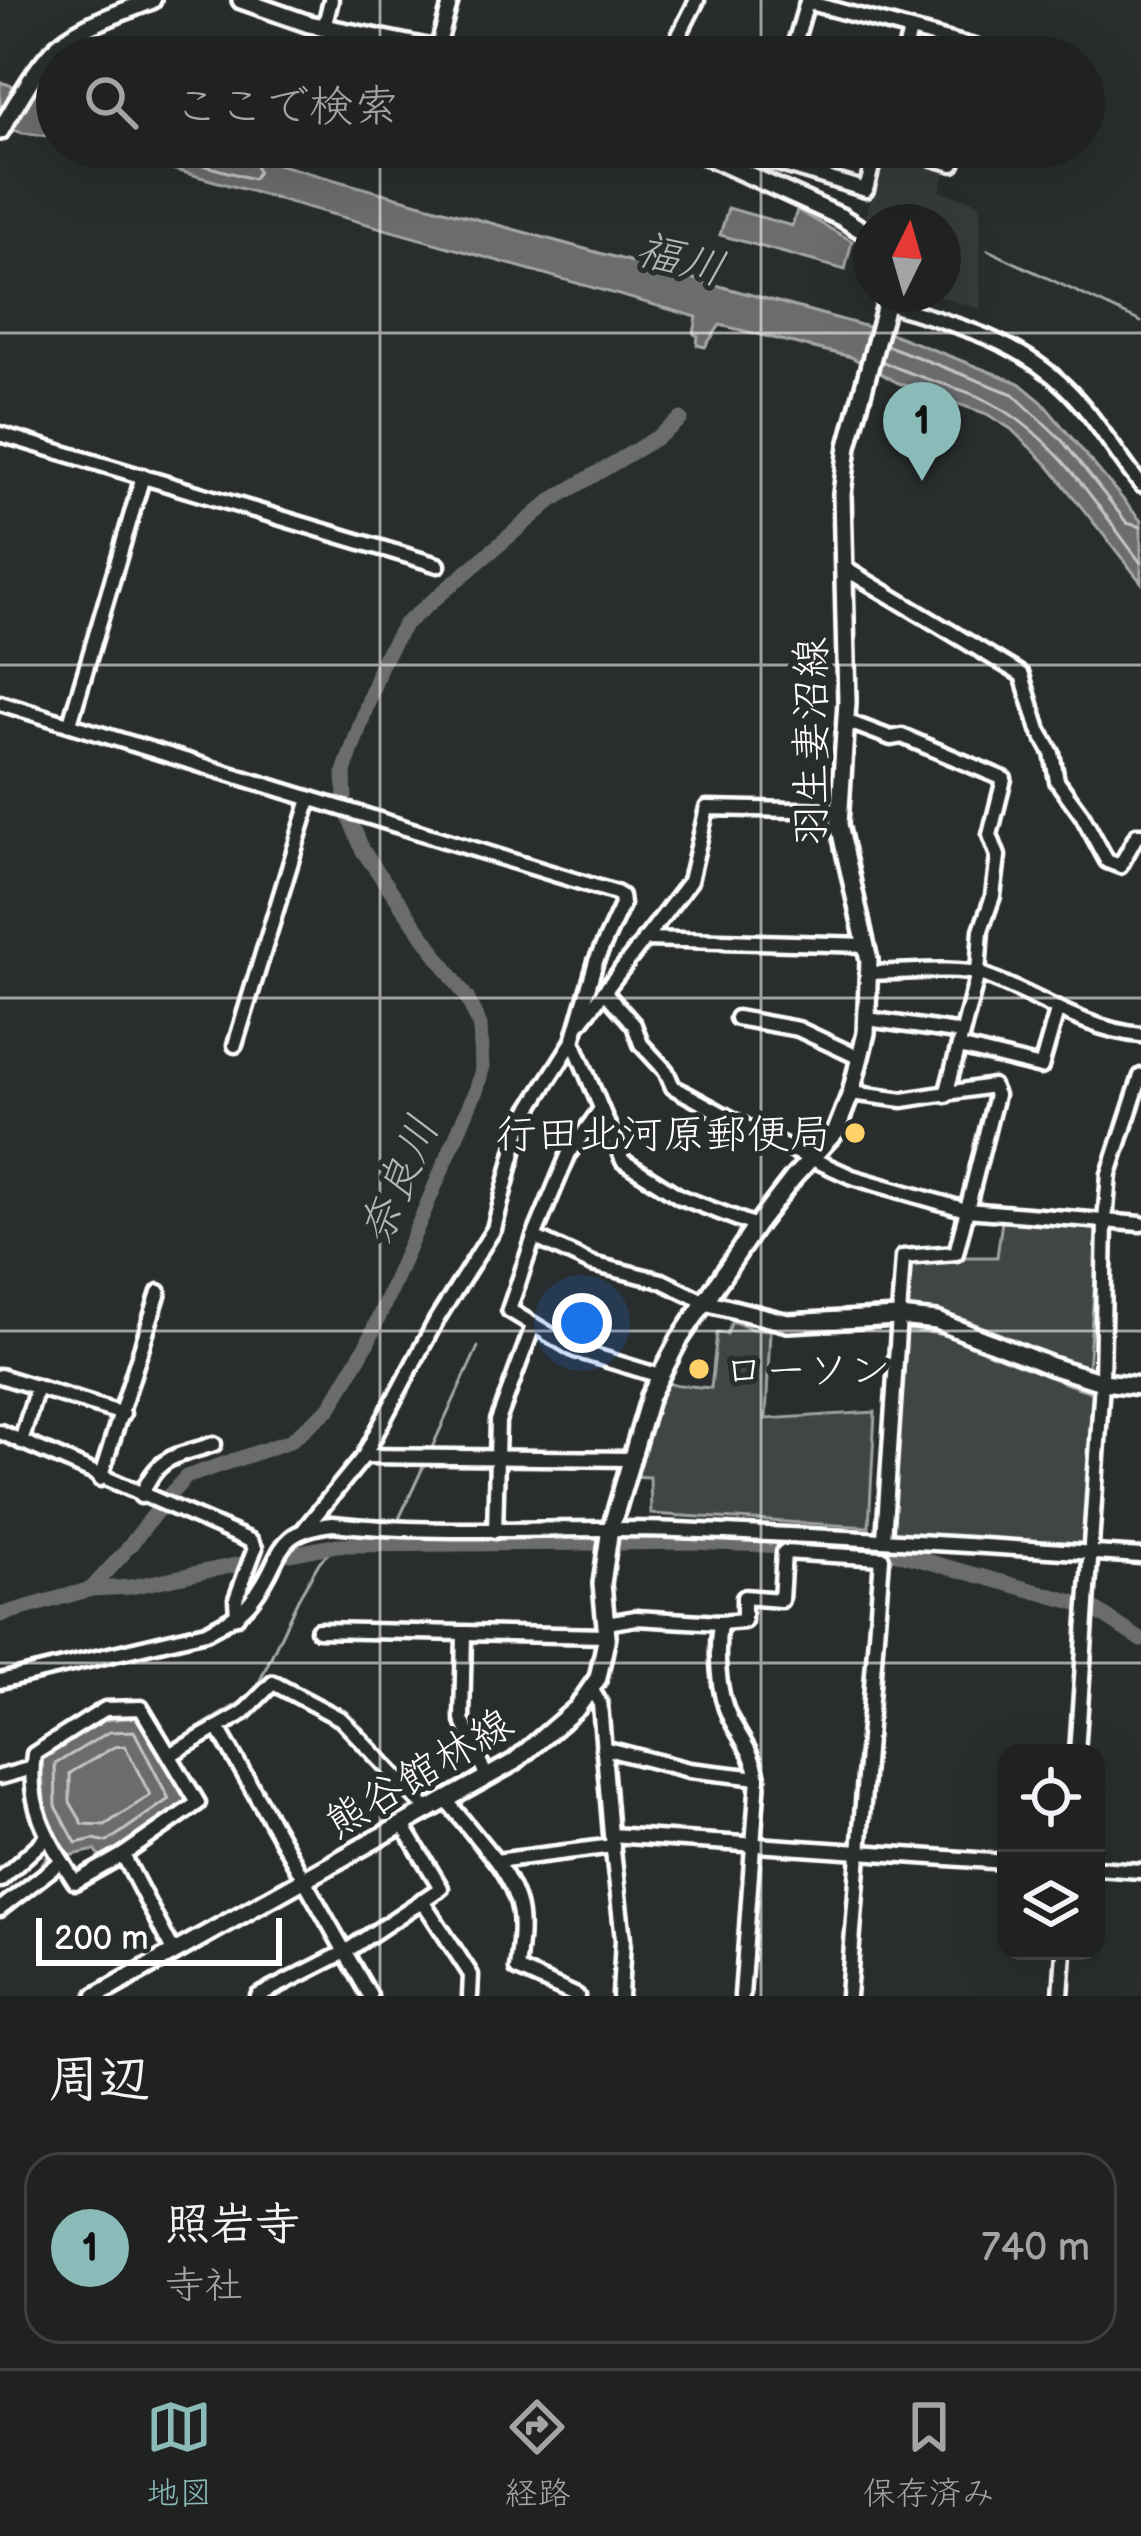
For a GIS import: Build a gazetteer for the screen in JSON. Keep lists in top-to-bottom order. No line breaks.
{"streets":{"main road":["羽生妻沼線","熊谷館林線"]},"crossings":[["羽生妻沼線","熊谷館林線"]],"water":["福川","奈良川"],"places":["行田北河原郵便局","ローソン"],"scale_bar":"200 m","north":"top","page":{"search":"ここで検索","pins":"1","scale":"200 m","heading":"周辺","list":[{"mark":"1","name":"照岩寺","note":"寺社","value":"740 m"}],"nav":["地図","経路","保存済み"]}}
